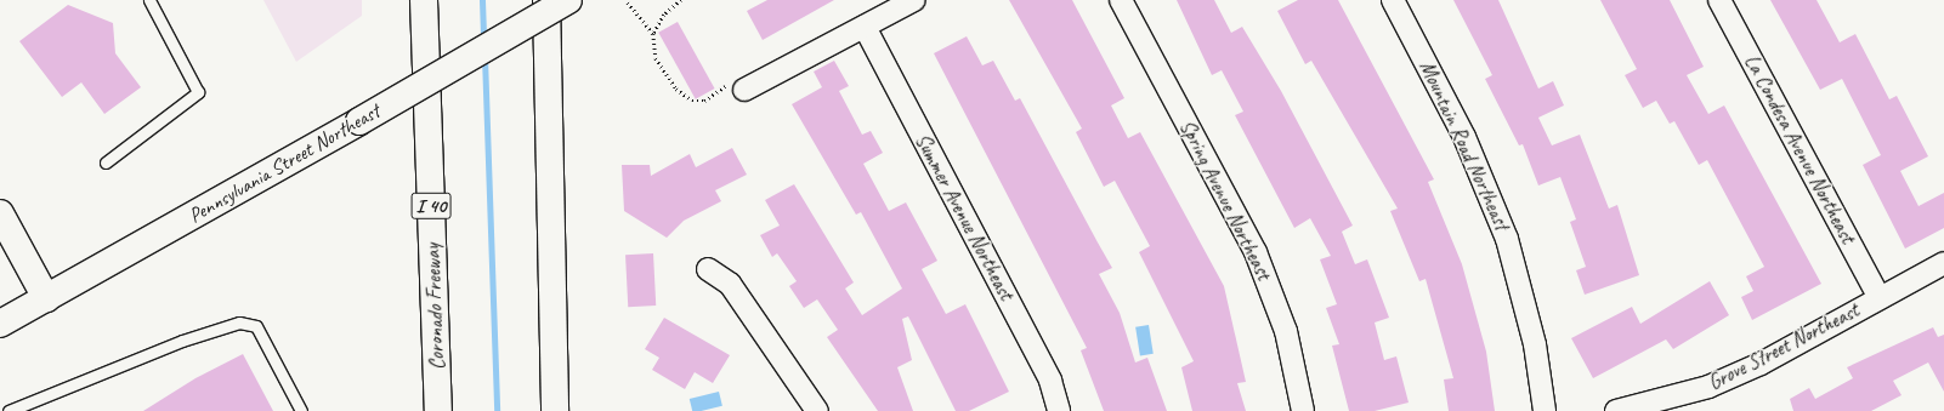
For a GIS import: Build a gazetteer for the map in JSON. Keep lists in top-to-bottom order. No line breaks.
{"streets":{"main road":["Pennsylvania Street Northeast","I 40","Coronado Freeway"],"street":["Mountain Road Northeast","La Condesa Avenue Northeast","Spring Avenue Northeast","Summer Avenue Northeast","Grove Street Northeast"]},"crossings":[["La Condesa Avenue Northeast","Grove Street Northeast"]]}
